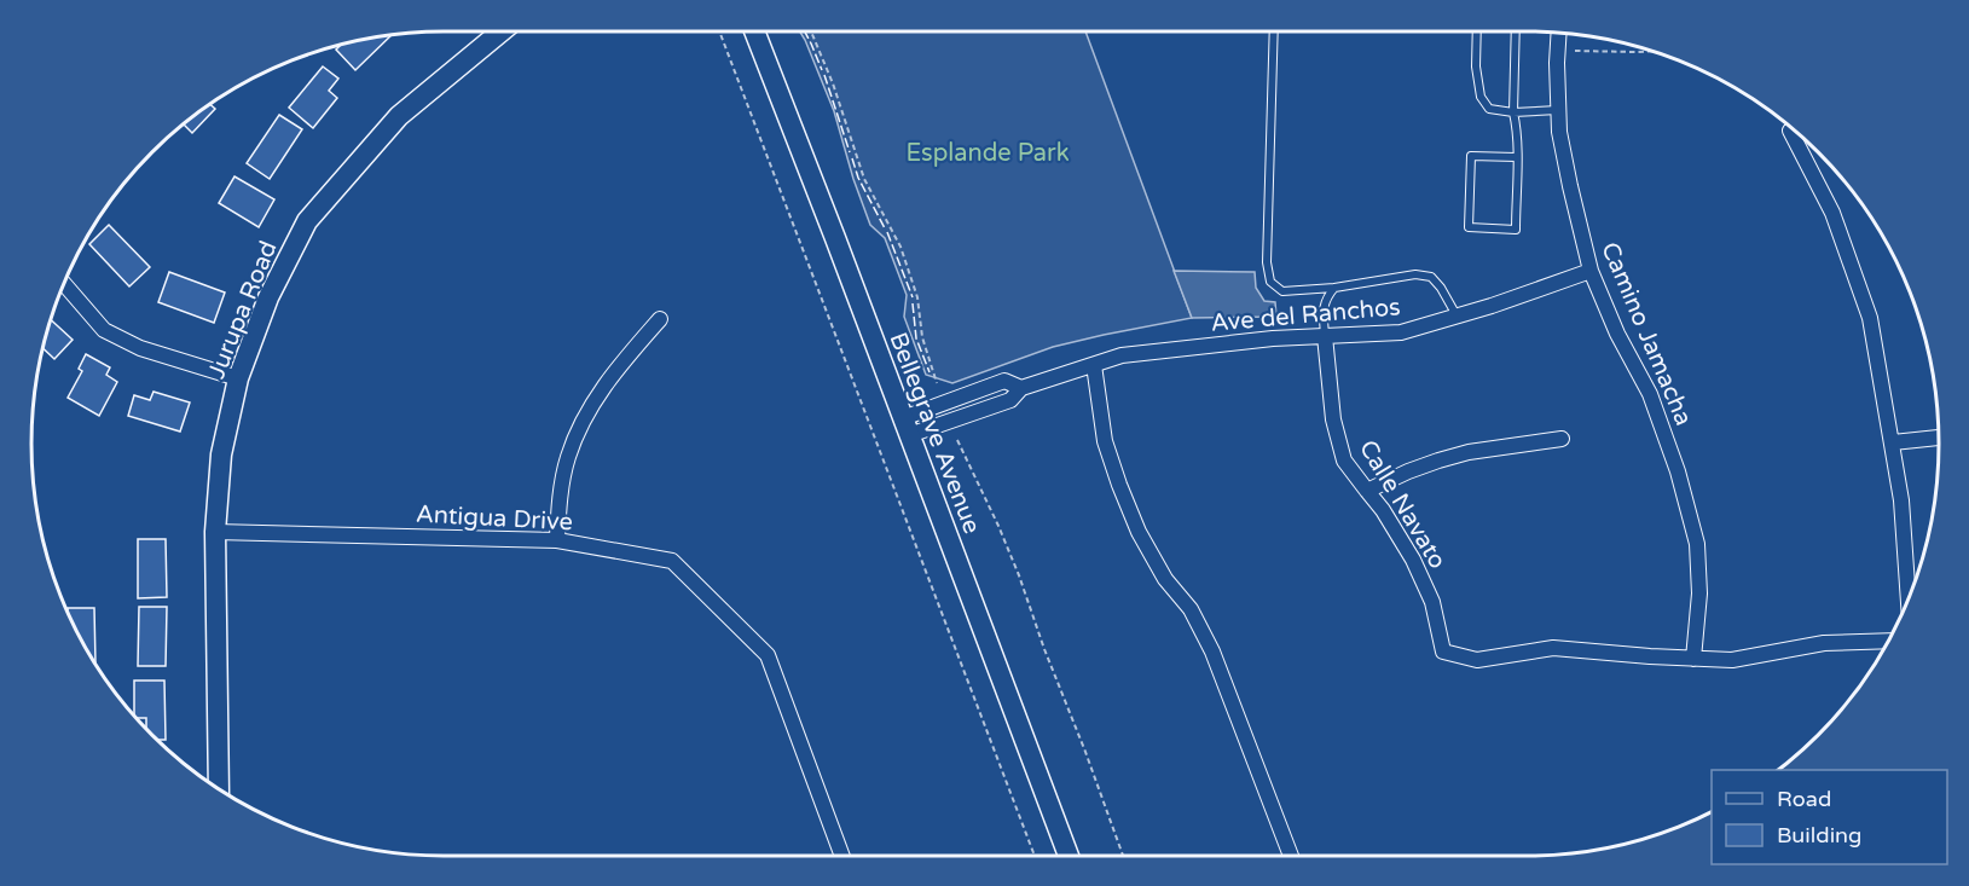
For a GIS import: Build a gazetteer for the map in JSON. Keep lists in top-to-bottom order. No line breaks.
{"streets":{"street":["Jurupa Road","Ave del Ranchos","Camino Jamacha","Bellegrave Avenue","Calle Navato","Antigua Drive"]},"crossings":[["Jurupa Road","Antigua Drive"],["Ave del Ranchos","Camino Jamacha"],["Ave del Ranchos","Bellegrave Avenue"],["Ave del Ranchos","Calle Navato"],["Camino Jamacha","Calle Navato"]],"parks":["Esplande Park"],"legend":["Road","Building"]}
